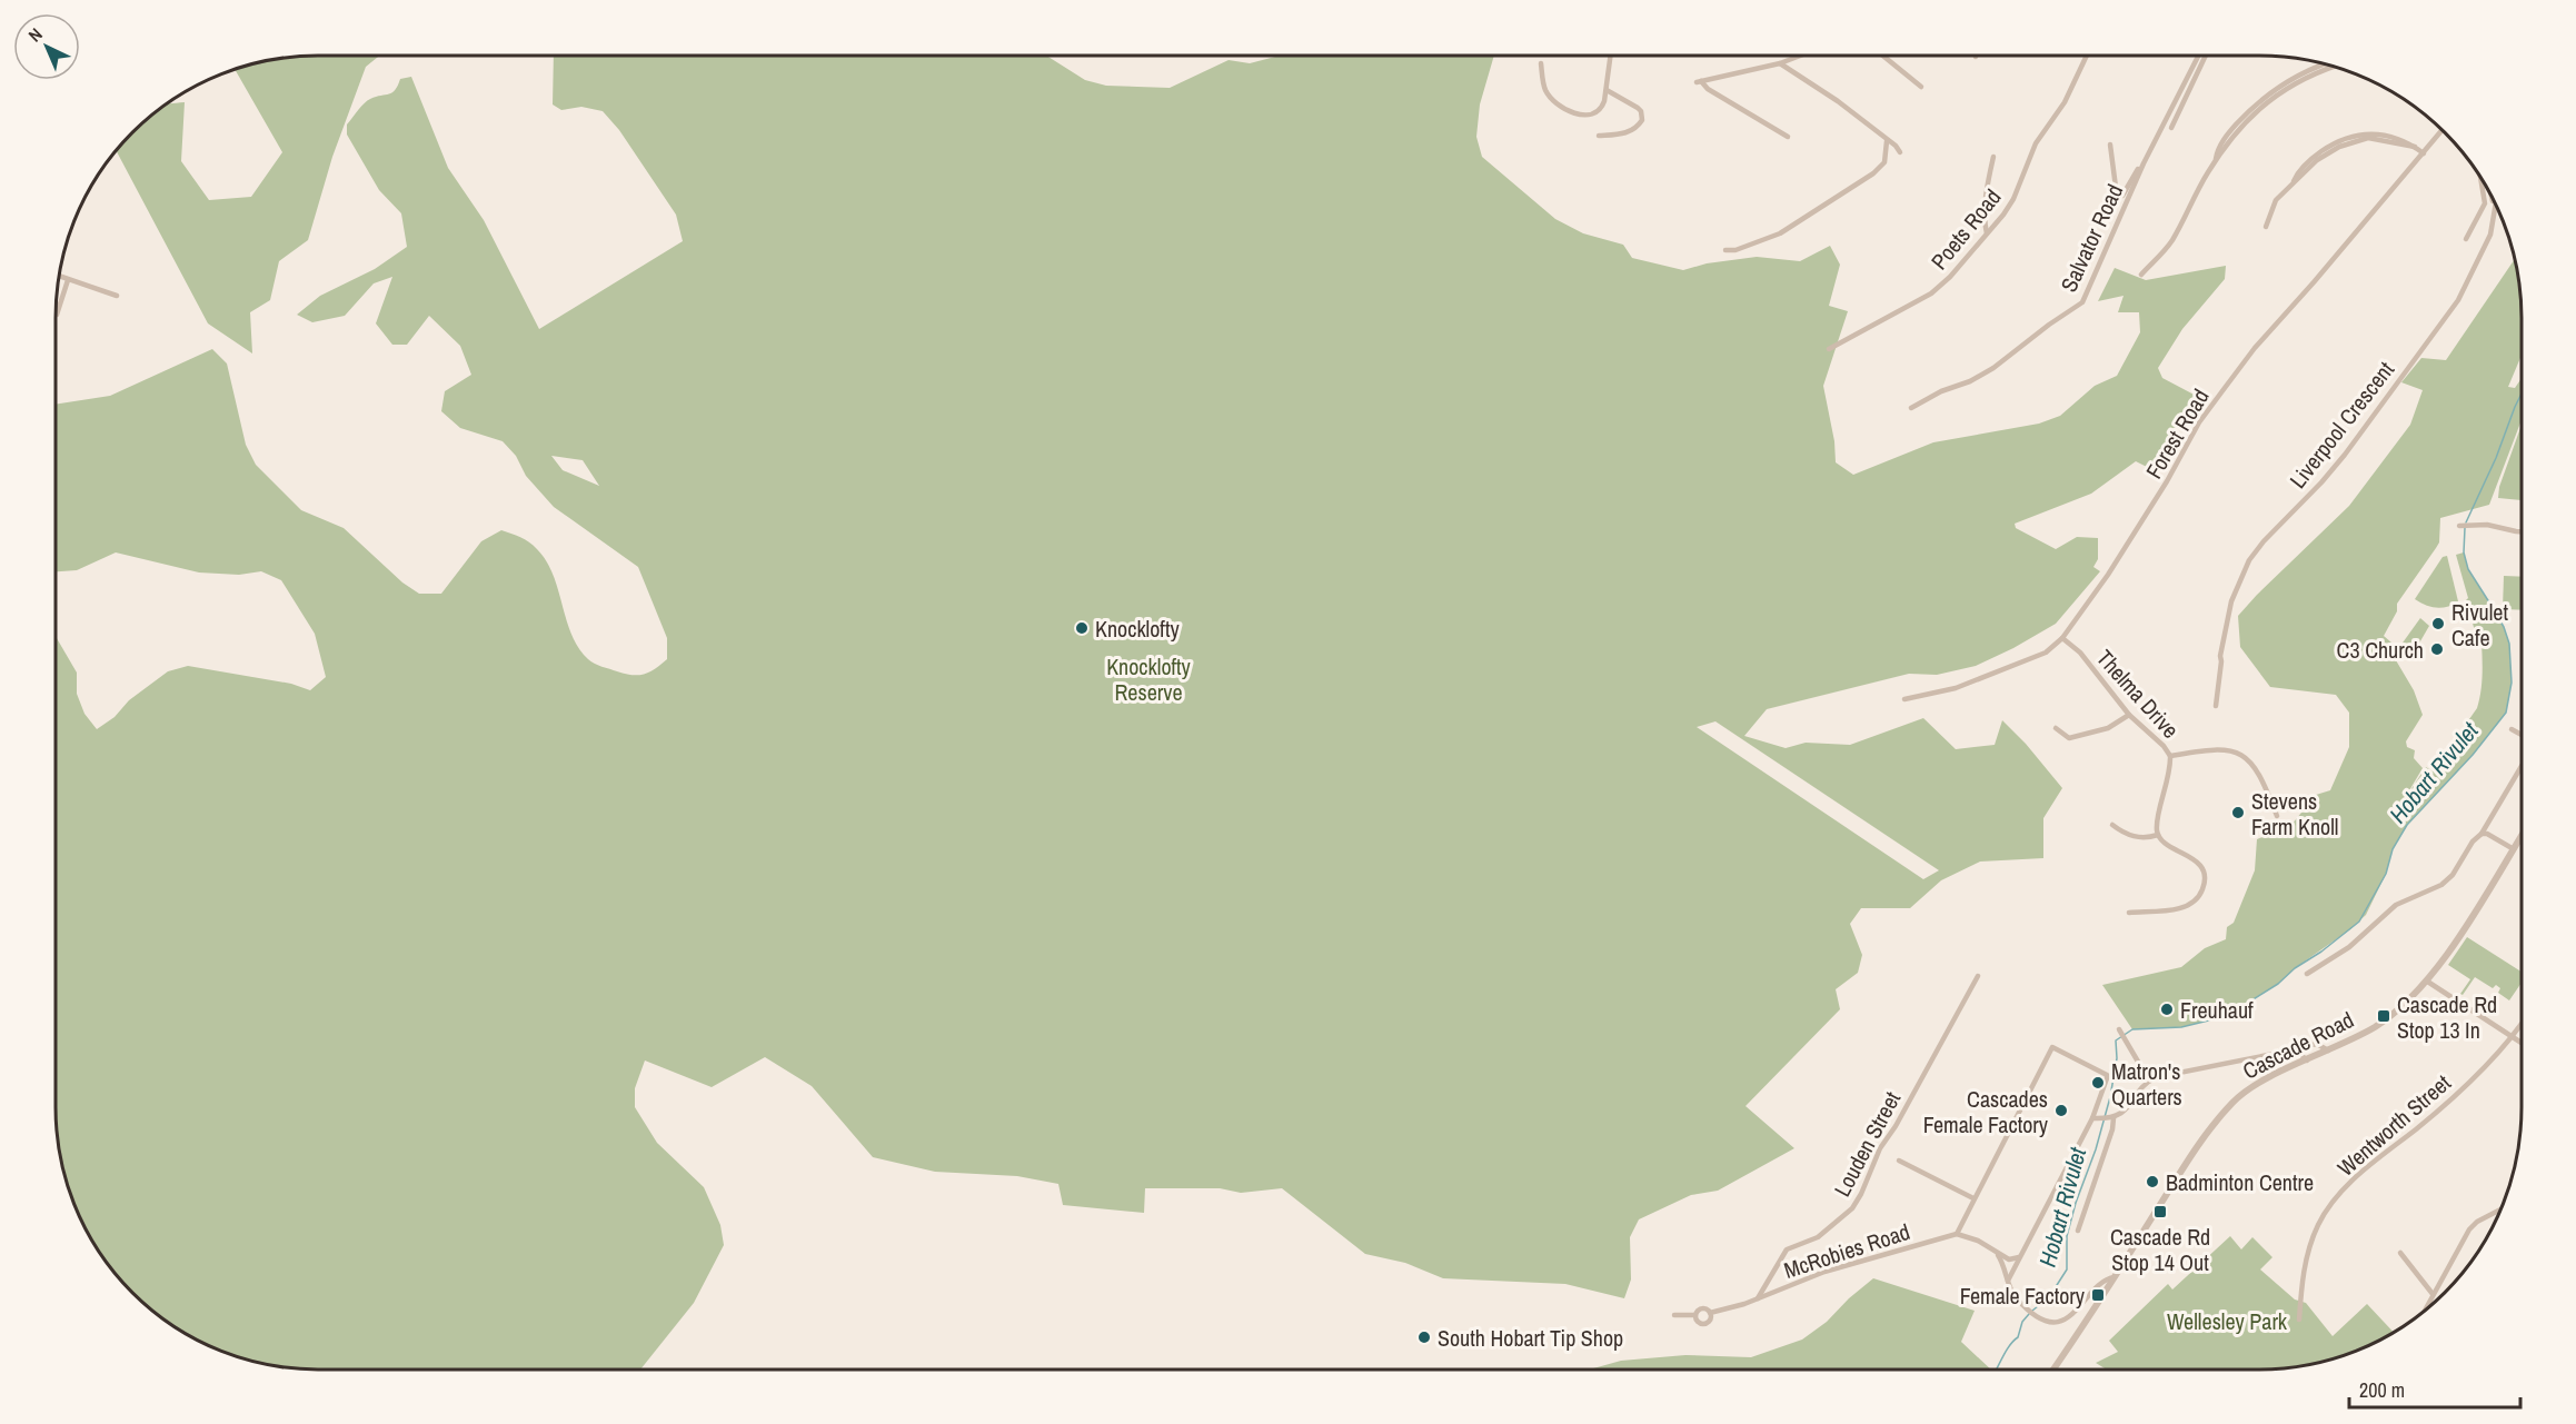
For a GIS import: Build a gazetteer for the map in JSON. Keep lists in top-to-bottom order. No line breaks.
{"streets":{"street":["Poets Road","Salvator Road","Liverpool Crescent","Forest Road","Thelma Drive","Cascade Road","Wentworth Street","Louden Street","McRobies Road"]},"crossings":[["Forest Road","Thelma Drive"],["Louden Street","McRobies Road"]],"water":["Hobart Rivulet"],"parks":["Knocklofty Reserve","Wellesley Park"],"places":{"other":["Rivulet Cafe","Knocklofty","C3 Church","Stevens Farm Knoll","Freuhauf","Matron's Quarters","Cascades Female Factory","Badminton Centre","South Hobart Tip Shop"],"transit":["Cascade Rd Stop 13 In","Cascade Rd Stop 14 Out","Female Factory"]},"scale_bar":"200 m","north":"top left"}
